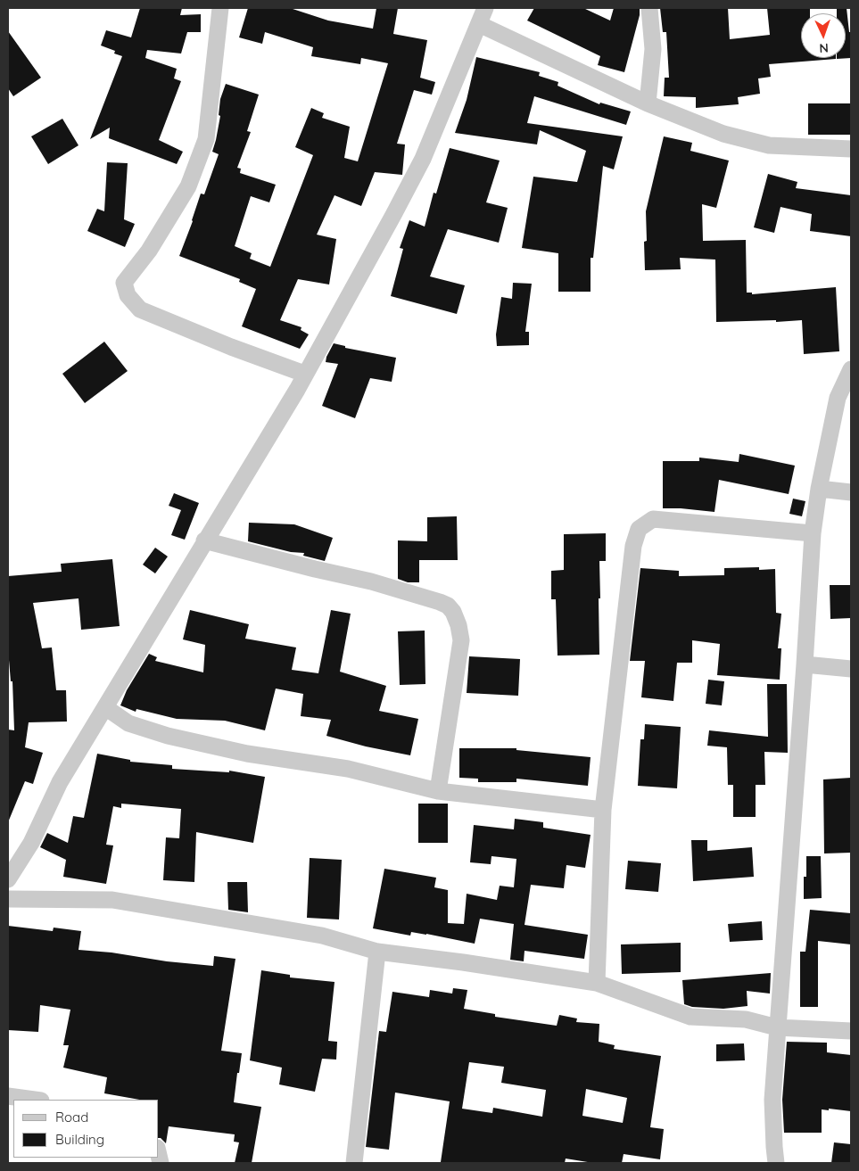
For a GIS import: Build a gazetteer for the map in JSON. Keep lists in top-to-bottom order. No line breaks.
{"legend":["Road","Building"],"north":"bottom"}
